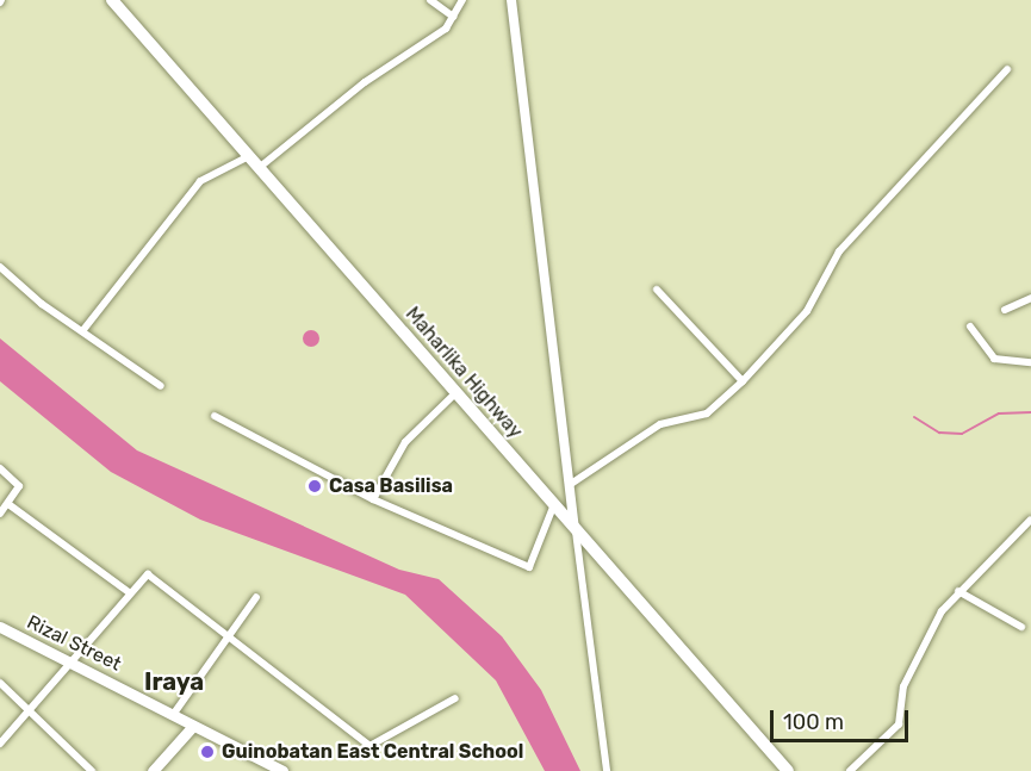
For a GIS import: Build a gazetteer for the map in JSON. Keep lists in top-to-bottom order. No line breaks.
{"streets":{"highway":["Maharlika Highway"],"main road":["Rizal Street"]},"districts":["Iraya"],"places":["Casa Basilisa","Guinobatan East Central School"],"scale_bar":"100 m"}
